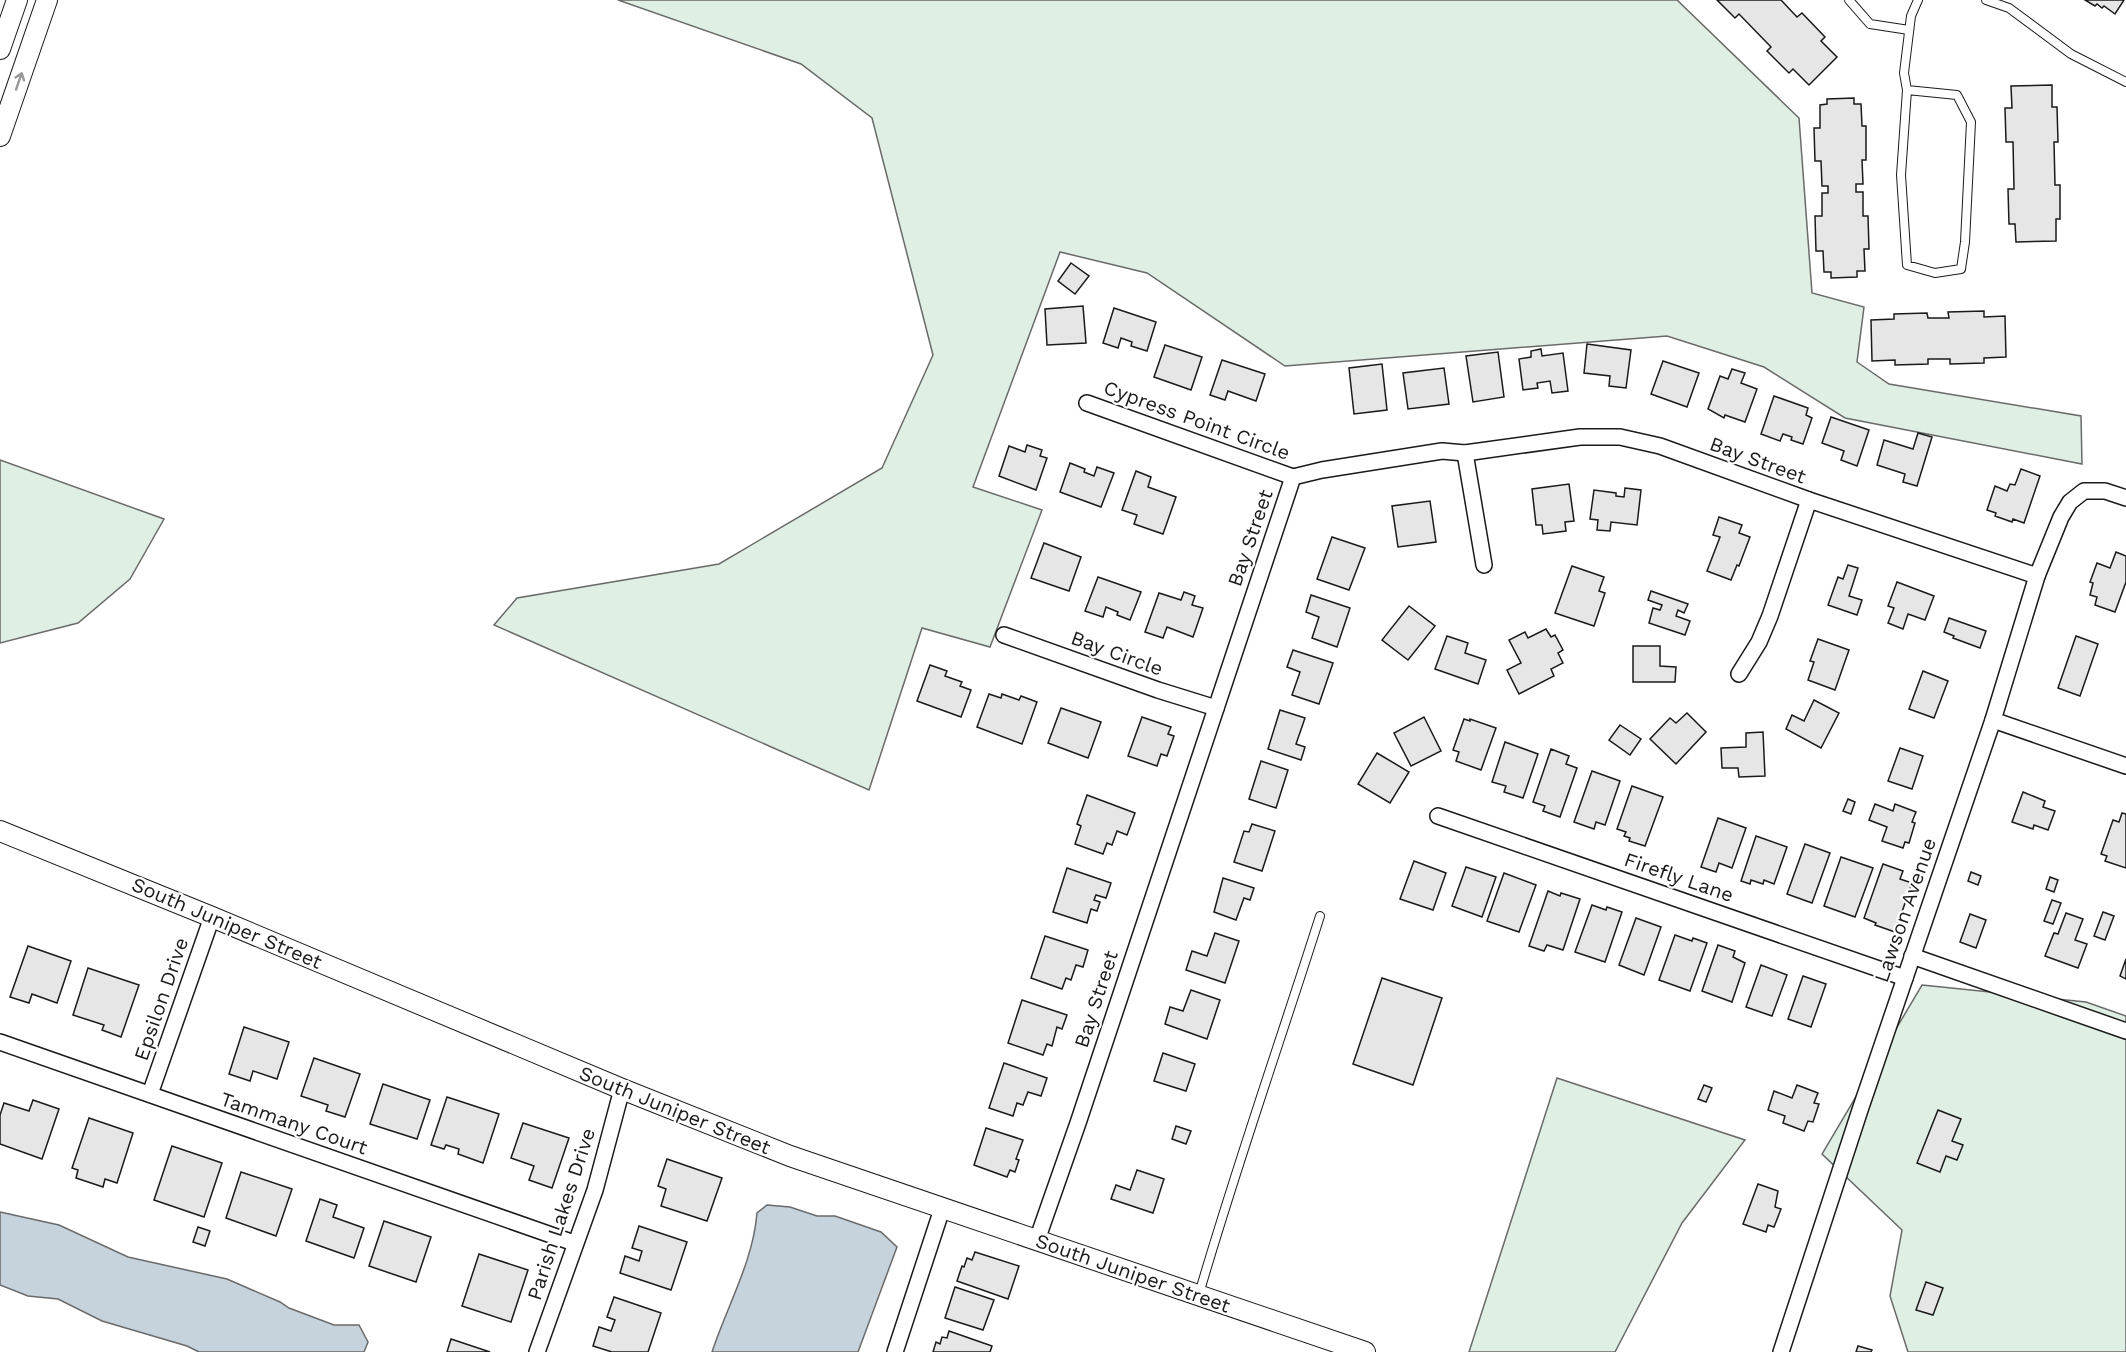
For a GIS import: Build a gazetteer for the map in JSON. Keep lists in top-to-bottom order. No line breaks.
{"streets":{"street":["Cypress Point Circle","Bay Street","Bay Circle","Firefly Lane","Lawson Avenue","South Juniper Street","Epsilon Drive","Tammany Court","Parish Lakes Drive"]},"crossings":[["Cypress Point Circle","Bay Street"],["Bay Street","Bay Circle"],["Bay Street","Lawson Avenue"],["Bay Street","South Juniper Street"],["Firefly Lane","Lawson Avenue"],["South Juniper Street","Epsilon Drive"],["South Juniper Street","Parish Lakes Drive"],["Epsilon Drive","Tammany Court"],["Tammany Court","Parish Lakes Drive"]]}
